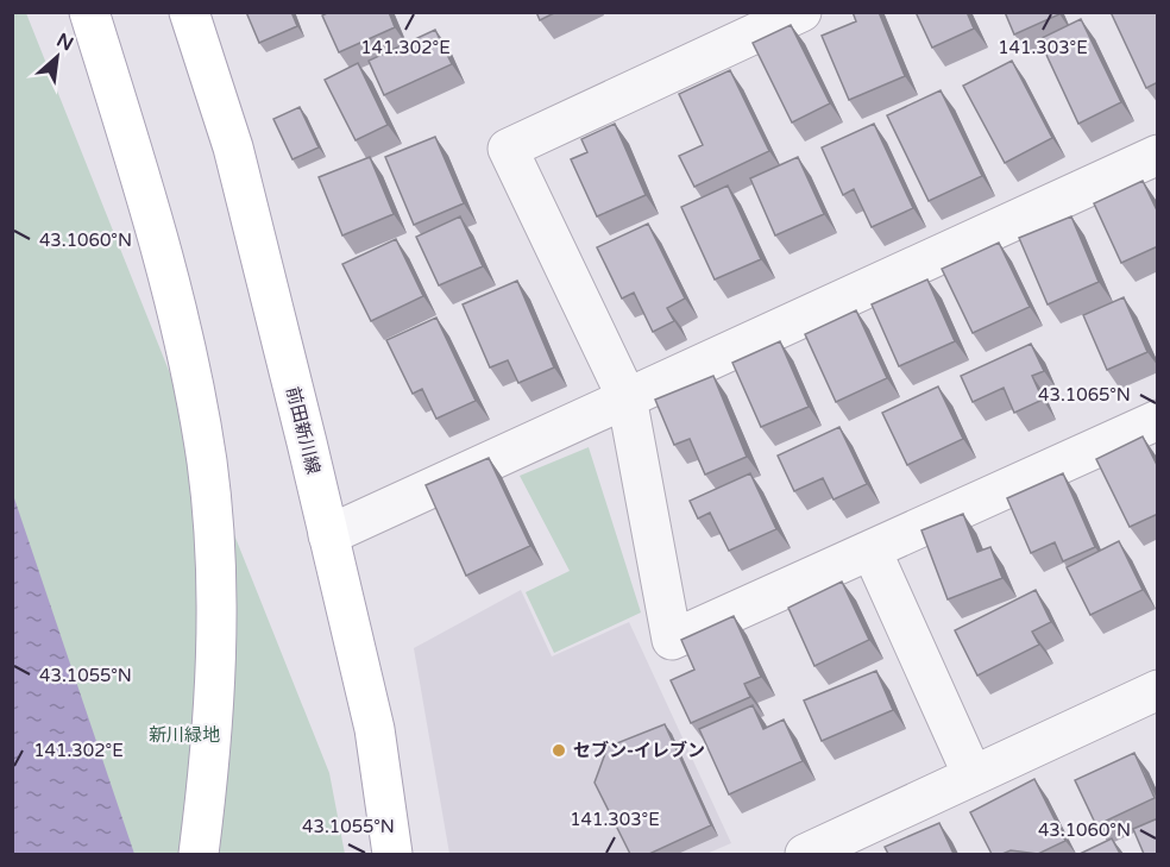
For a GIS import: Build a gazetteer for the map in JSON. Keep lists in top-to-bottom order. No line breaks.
{"streets":{"main road":["前田新川線"]},"parks":["新川緑地"],"places":["セブン-イレブン"],"north":"top right","coordinates":["141.302°E","141.303°E","43.1060°N","43.1065°N","43.1055°N"]}
